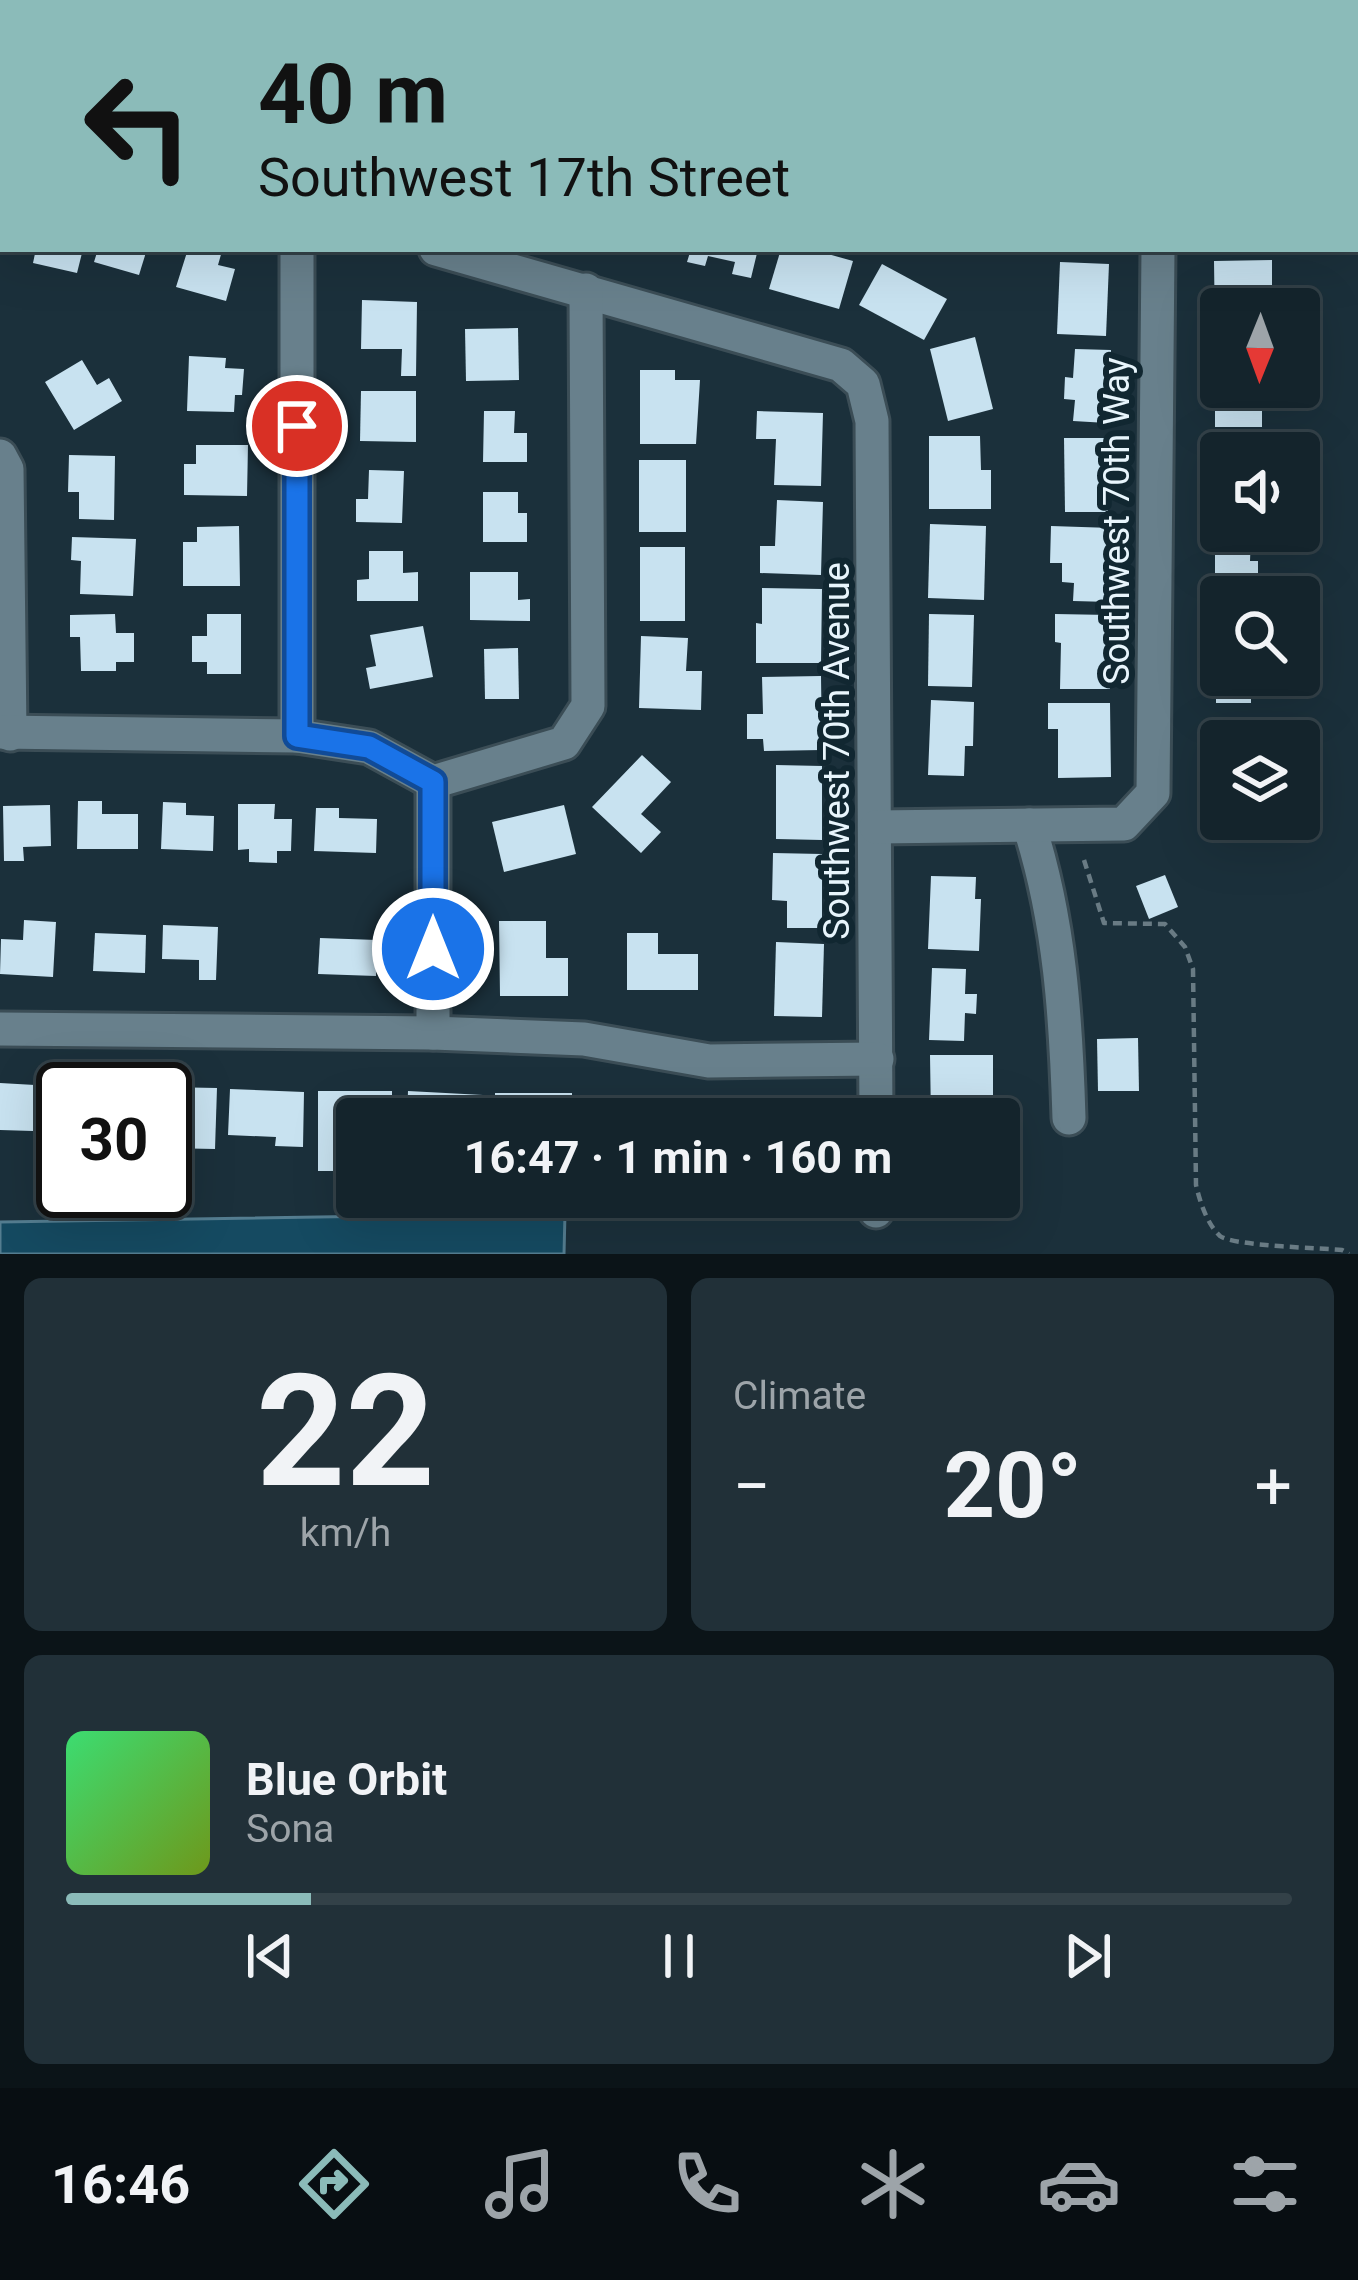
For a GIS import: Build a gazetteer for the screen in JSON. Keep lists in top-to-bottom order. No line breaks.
{"streets":{"street":["Southwest 70th Way","Southwest 70th Avenue"]},"north":"bottom","page":{"turn":["40 m","Southwest 17th Street"],"limit":"30","trip":"16:47 · 1 min · 160 m","tile":[["22","km/h"],"Climate"],"heat":["−","20°","+"],"song":["Blue Orbit","Sona"],"tabs":"16:46"}}
